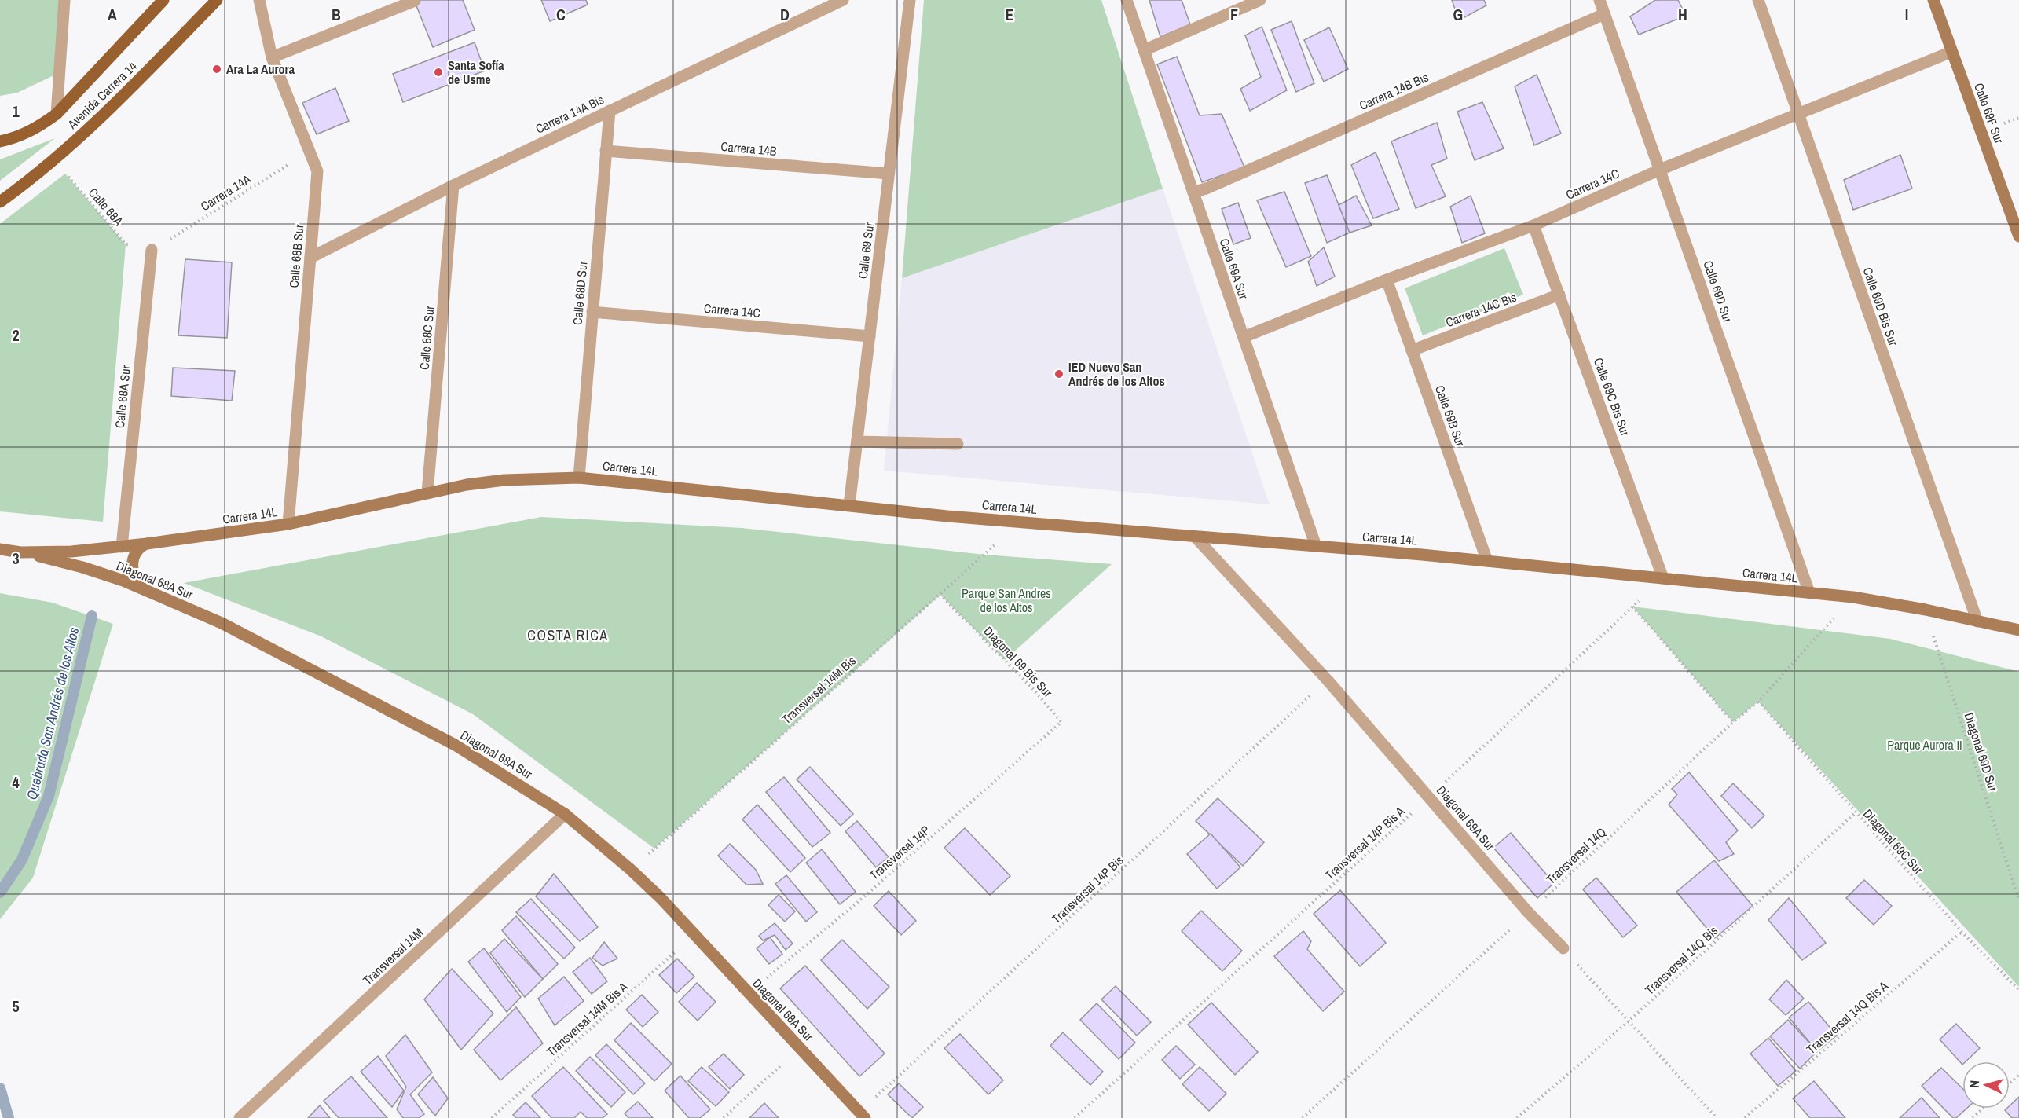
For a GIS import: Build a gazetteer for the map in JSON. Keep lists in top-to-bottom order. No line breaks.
{"streets":{"main road":["Avenida Carrera 14"],"street":["Carrera 14B Bis","Calle 69F Sur","Carrera 14A Bis","Carrera 14B","Carrera 14C","Calle 69 Sur","Calle 68B Sur","Calle 69A Sur","Calle 69D Sur","Calle 68D Sur","Calle 69D Bis Sur","Carrera 14C Bis","Calle 68C Sur","Calle 68A Sur","Calle 69C Bis Sur","Calle 69B Sur","Carrera 14L","Diagonal 68A Sur","Diagonal 69A Sur","Transversal 14M"],"path":["Carrera 14A","Calle 68A","Diagonal 69 Bis Sur","Transversal 14M Bis","Diagonal 69D Sur","Diagonal 69C Sur","Transversal 14P Bis A","Transversal 14P","Transversal 14Q","Transversal 14P Bis","Transversal 14Q Bis","Transversal 14Q Bis A","Transversal 14M Bis A"]},"crossings":[["Carrera 14B Bis","Calle 69A Sur"],["Carrera 14B Bis","Calle 69D Sur"],["Avenida Carrera 14","Calle 68A"],["Calle 69F Sur","Carrera 14C"],["Carrera 14A Bis","Calle 68B Sur"],["Carrera 14A Bis","Calle 68D Sur"],["Carrera 14A Bis","Calle 68C Sur"],["Carrera 14B","Calle 69 Sur"],["Carrera 14B","Calle 68D Sur"],["Carrera 14C","Calle 69 Sur"],["Carrera 14C","Calle 69A Sur"],["Carrera 14C","Calle 69D Sur"],["Carrera 14C","Calle 68D Sur"],["Carrera 14C","Calle 69D Bis Sur"],["Carrera 14C","Calle 69C Bis Sur"],["Carrera 14C","Calle 69B Sur"],["Carrera 14A","Calle 68A"],["Carrera 14A","Calle 68B Sur"],["Carrera 14A","Calle 68A Sur"],["Calle 68A","Calle 68A Sur"],["Calle 69 Sur","Carrera 14L"],["Calle 68B Sur","Carrera 14L"],["Calle 69A Sur","Carrera 14L"],["Calle 69D Sur","Carrera 14L"],["Calle 68D Sur","Carrera 14L"],["Calle 69D Bis Sur","Carrera 14L"],["Carrera 14C Bis","Calle 69C Bis Sur"],["Carrera 14C Bis","Calle 69B Sur"],["Calle 68C Sur","Carrera 14L"],["Calle 68A Sur","Carrera 14L"],["Calle 69C Bis Sur","Carrera 14L"],["Calle 69C Bis Sur","Transversal 14P Bis A"],["Calle 69B Sur","Carrera 14L"],["Carrera 14L","Diagonal 68A Sur"],["Carrera 14L","Transversal 14M Bis"],["Carrera 14L","Diagonal 69D Sur"],["Carrera 14L","Diagonal 69A Sur"],["Carrera 14L","Transversal 14P Bis A"],["Carrera 14L","Transversal 14Q"],["Diagonal 68A Sur","Transversal 14M Bis"],["Diagonal 68A Sur","Transversal 14P"],["Diagonal 68A Sur","Transversal 14P Bis"],["Diagonal 68A Sur","Transversal 14M"],["Diagonal 68A Sur","Transversal 14M Bis A"],["Diagonal 69 Bis Sur","Transversal 14M Bis"],["Diagonal 69 Bis Sur","Transversal 14P"],["Diagonal 69A Sur","Transversal 14P Bis A"],["Diagonal 69A Sur","Transversal 14Q"],["Diagonal 69A Sur","Transversal 14P Bis"],["Diagonal 69C Sur","Transversal 14Q"],["Diagonal 69C Sur","Transversal 14Q Bis"],["Diagonal 69C Sur","Transversal 14Q Bis A"]],"districts":["COSTA RICA"],"water":["Quebrada San Andrés de los Altos"],"parks":["Parque San Andres de los Altos","Parque Aurora II"],"places":["Ara La Aurora","Santa Sofía de Usme","IED Nuevo San Andrés de los Altos"],"north":"left","grid":{"columns":["A","B","C","D","E","F","G","H","I"],"rows":["1","2","3","4","5"]}}
